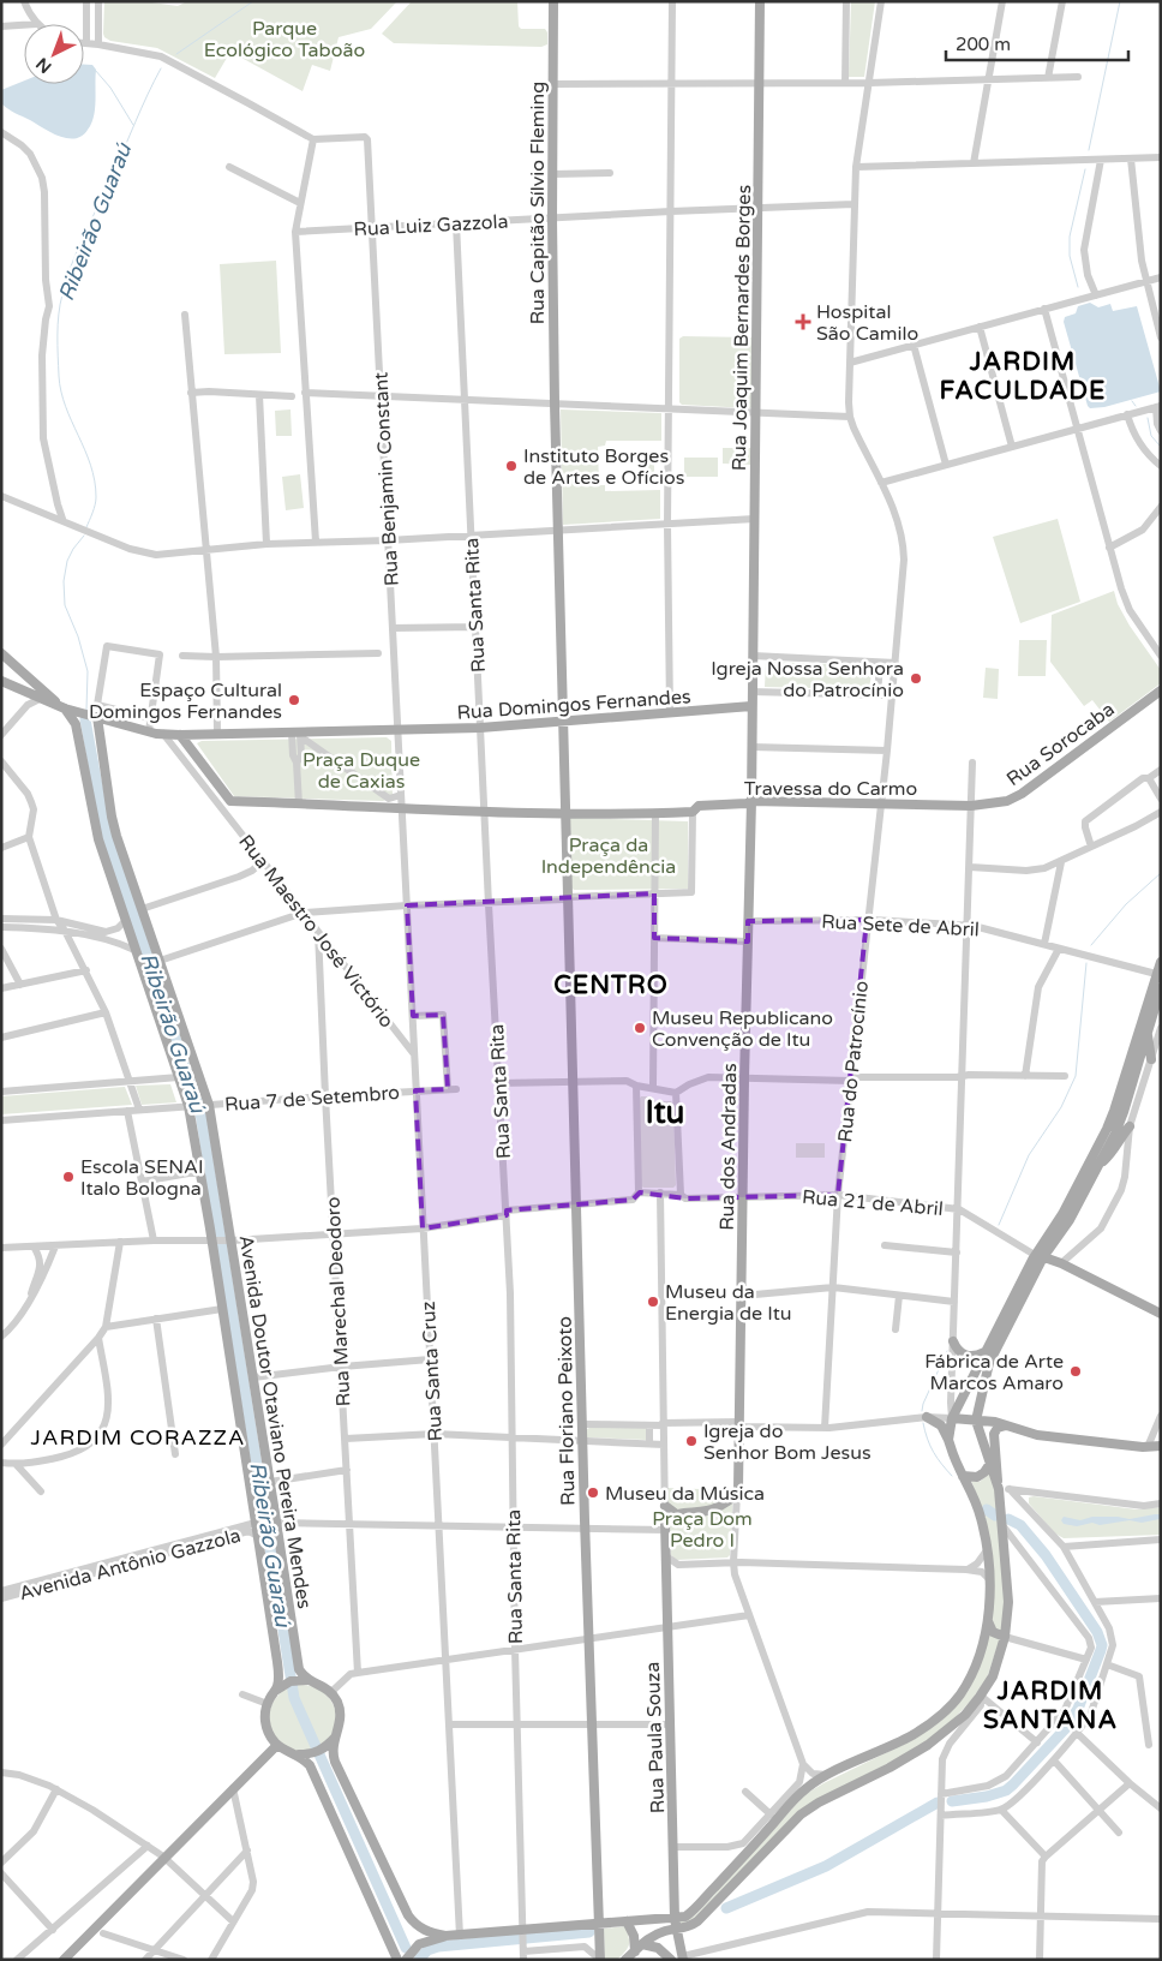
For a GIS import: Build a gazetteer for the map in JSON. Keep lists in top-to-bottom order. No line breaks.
{"streets":{"main road":["Rua Capitão Sílvio Fleming","Rua Joaquim Bernardes Borges","Rua Domingos Fernandes","Rua Sorocaba","Travessa do Carmo","Rua dos Andradas","Rua Floriano Peixoto","Avenida Doutor Otaviano Pereira Mendes","Rua Paula Souza"],"street":["Rua Luiz Gazzola","Rua Benjamin Constant","Rua Santa Rita","Rua Sete de Abril","Rua Maestro José Victório","Rua do Patrocínio","Rua 7 de Setembro","Rua 21 de Abril","Rua Marechal Deodoro","Rua Santa Cruz","Avenida Antônio Gazzola"]},"crossings":[["Rua Capitão Sílvio Fleming","Rua Luiz Gazzola"],["Rua Luiz Gazzola","Rua Joaquim Bernardes Borges"],["Rua Luiz Gazzola","Rua Benjamin Constant"],["Rua Luiz Gazzola","Rua Santa Rita"],["Rua Joaquim Bernardes Borges","Rua dos Andradas"],["Rua Benjamin Constant","Rua Domingos Fernandes"],["Rua Santa Rita","Rua Domingos Fernandes"],["Rua Santa Rita","Rua 21 de Abril"],["Rua Santa Rita","Avenida Antônio Gazzola"],["Rua Domingos Fernandes","Rua dos Andradas"],["Rua Sorocaba","Travessa do Carmo"],["Travessa do Carmo","Rua do Patrocínio"],["Travessa do Carmo","Rua dos Andradas"],["Rua Sete de Abril","Rua do Patrocínio"],["Rua Sete de Abril","Rua dos Andradas"],["Rua Maestro José Victório","Rua Marechal Deodoro"],["Rua Maestro José Victório","Rua Santa Cruz"],["Rua do Patrocínio","Rua 21 de Abril"],["Rua 7 de Setembro","Rua Marechal Deodoro"],["Rua 7 de Setembro","Rua Santa Cruz"],["Rua 7 de Setembro","Avenida Doutor Otaviano Pereira Mendes"],["Rua dos Andradas","Rua 21 de Abril"],["Rua 21 de Abril","Rua Marechal Deodoro"],["Rua 21 de Abril","Rua Santa Cruz"],["Rua 21 de Abril","Rua Floriano Peixoto"],["Rua 21 de Abril","Avenida Doutor Otaviano Pereira Mendes"],["Rua Marechal Deodoro","Avenida Antônio Gazzola"],["Rua Santa Cruz","Avenida Antônio Gazzola"],["Rua Floriano Peixoto","Avenida Antônio Gazzola"],["Avenida Doutor Otaviano Pereira Mendes","Avenida Antônio Gazzola"]],"districts":["JARDIM FACULDADE","CENTRO","Itu","JARDIM CORAZZA","JARDIM SANTANA"],"water":["Ribeirão Guaraú"],"parks":["Parque Ecológico Taboão","Praça Duque de Caxias","Praça da Independência","Praça Dom Pedro I"],"places":{"health":["Hospital São Camilo"],"other":["Instituto Borges de Artes e Ofícios","Igreja Nossa Senhora do Patrocínio","Espaço Cultural Domingos Fernandes","Museu Republicano Convenção de Itu","Escola SENAI Italo Bologna","Museu da Energia de Itu","Fábrica de Arte Marcos Amaro","Igreja do Senhor Bom Jesus","Museu da Música"]},"scale_bar":"200 m","north":"bottom left"}
